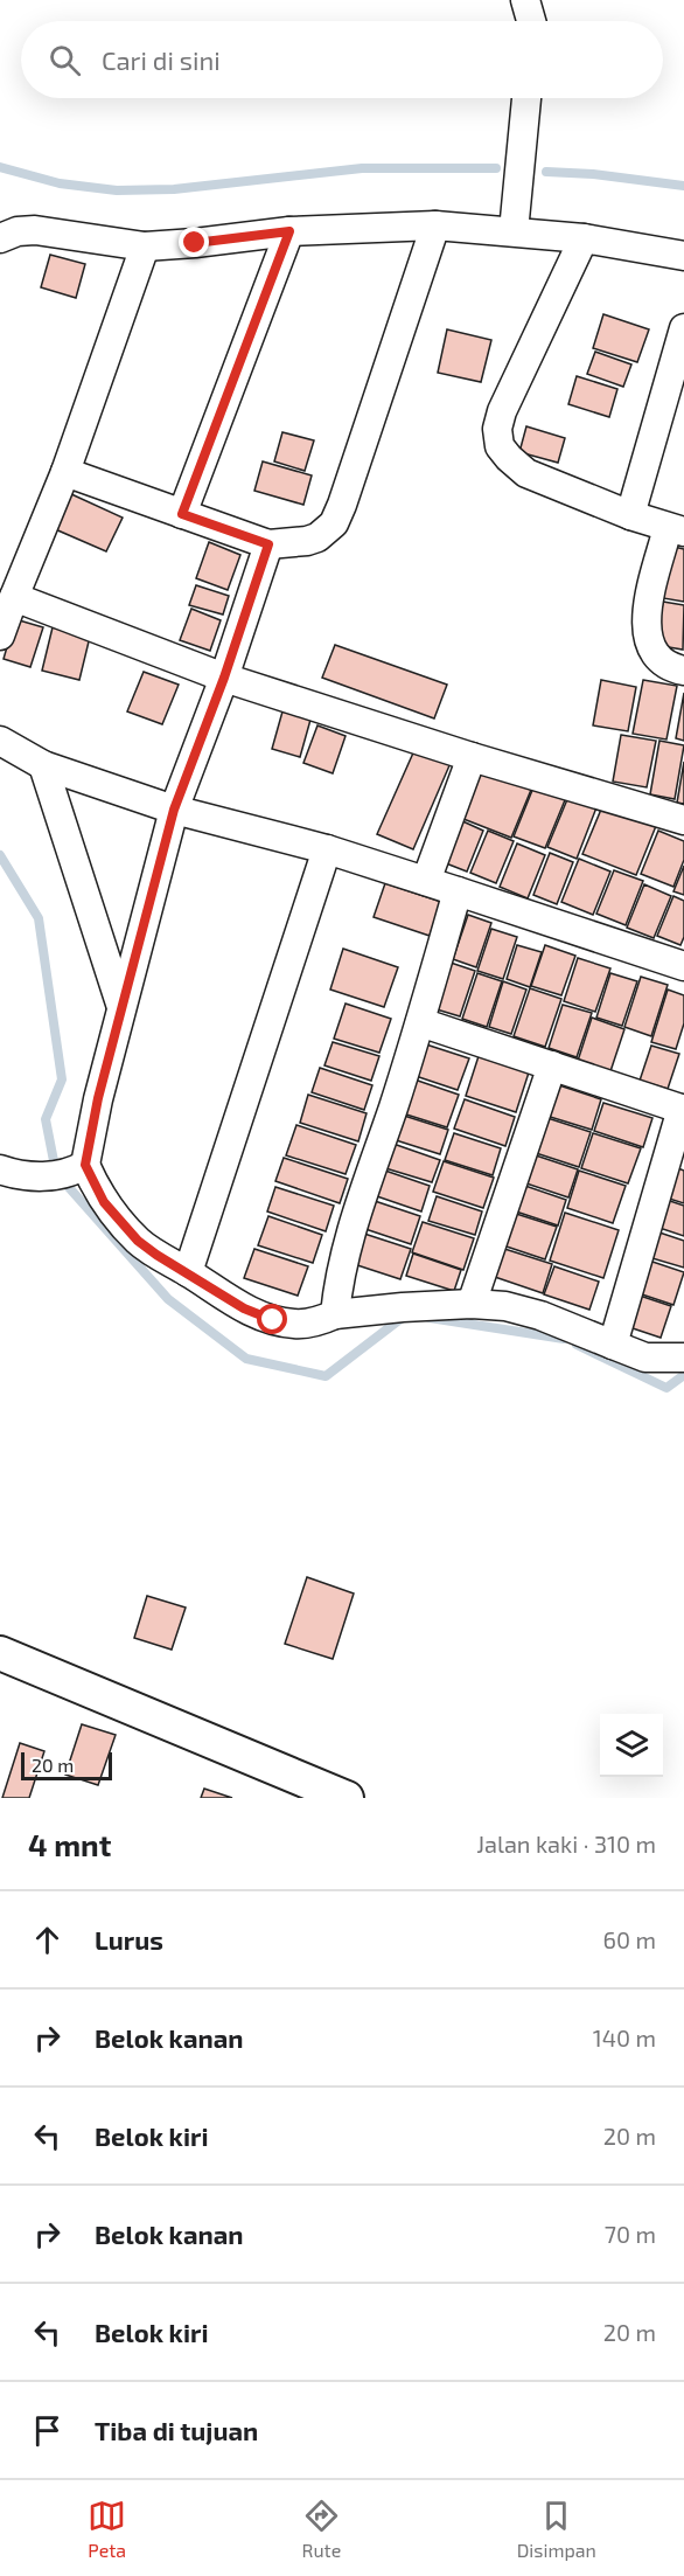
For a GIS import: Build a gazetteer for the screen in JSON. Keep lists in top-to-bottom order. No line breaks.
{"scale_bar":"20 m","page":{"search":"Cari di sini","scale":"20 m","heading":["4 mnt","Jalan kaki · 310 m"],"list":[["Lurus","60 m"],["Belok kanan","140 m"],["Belok kiri","20 m"],["Belok kanan","70 m"],["Belok kiri","20 m"],"Tiba di tujuan"],"nav":["Peta","Rute","Disimpan"]}}
